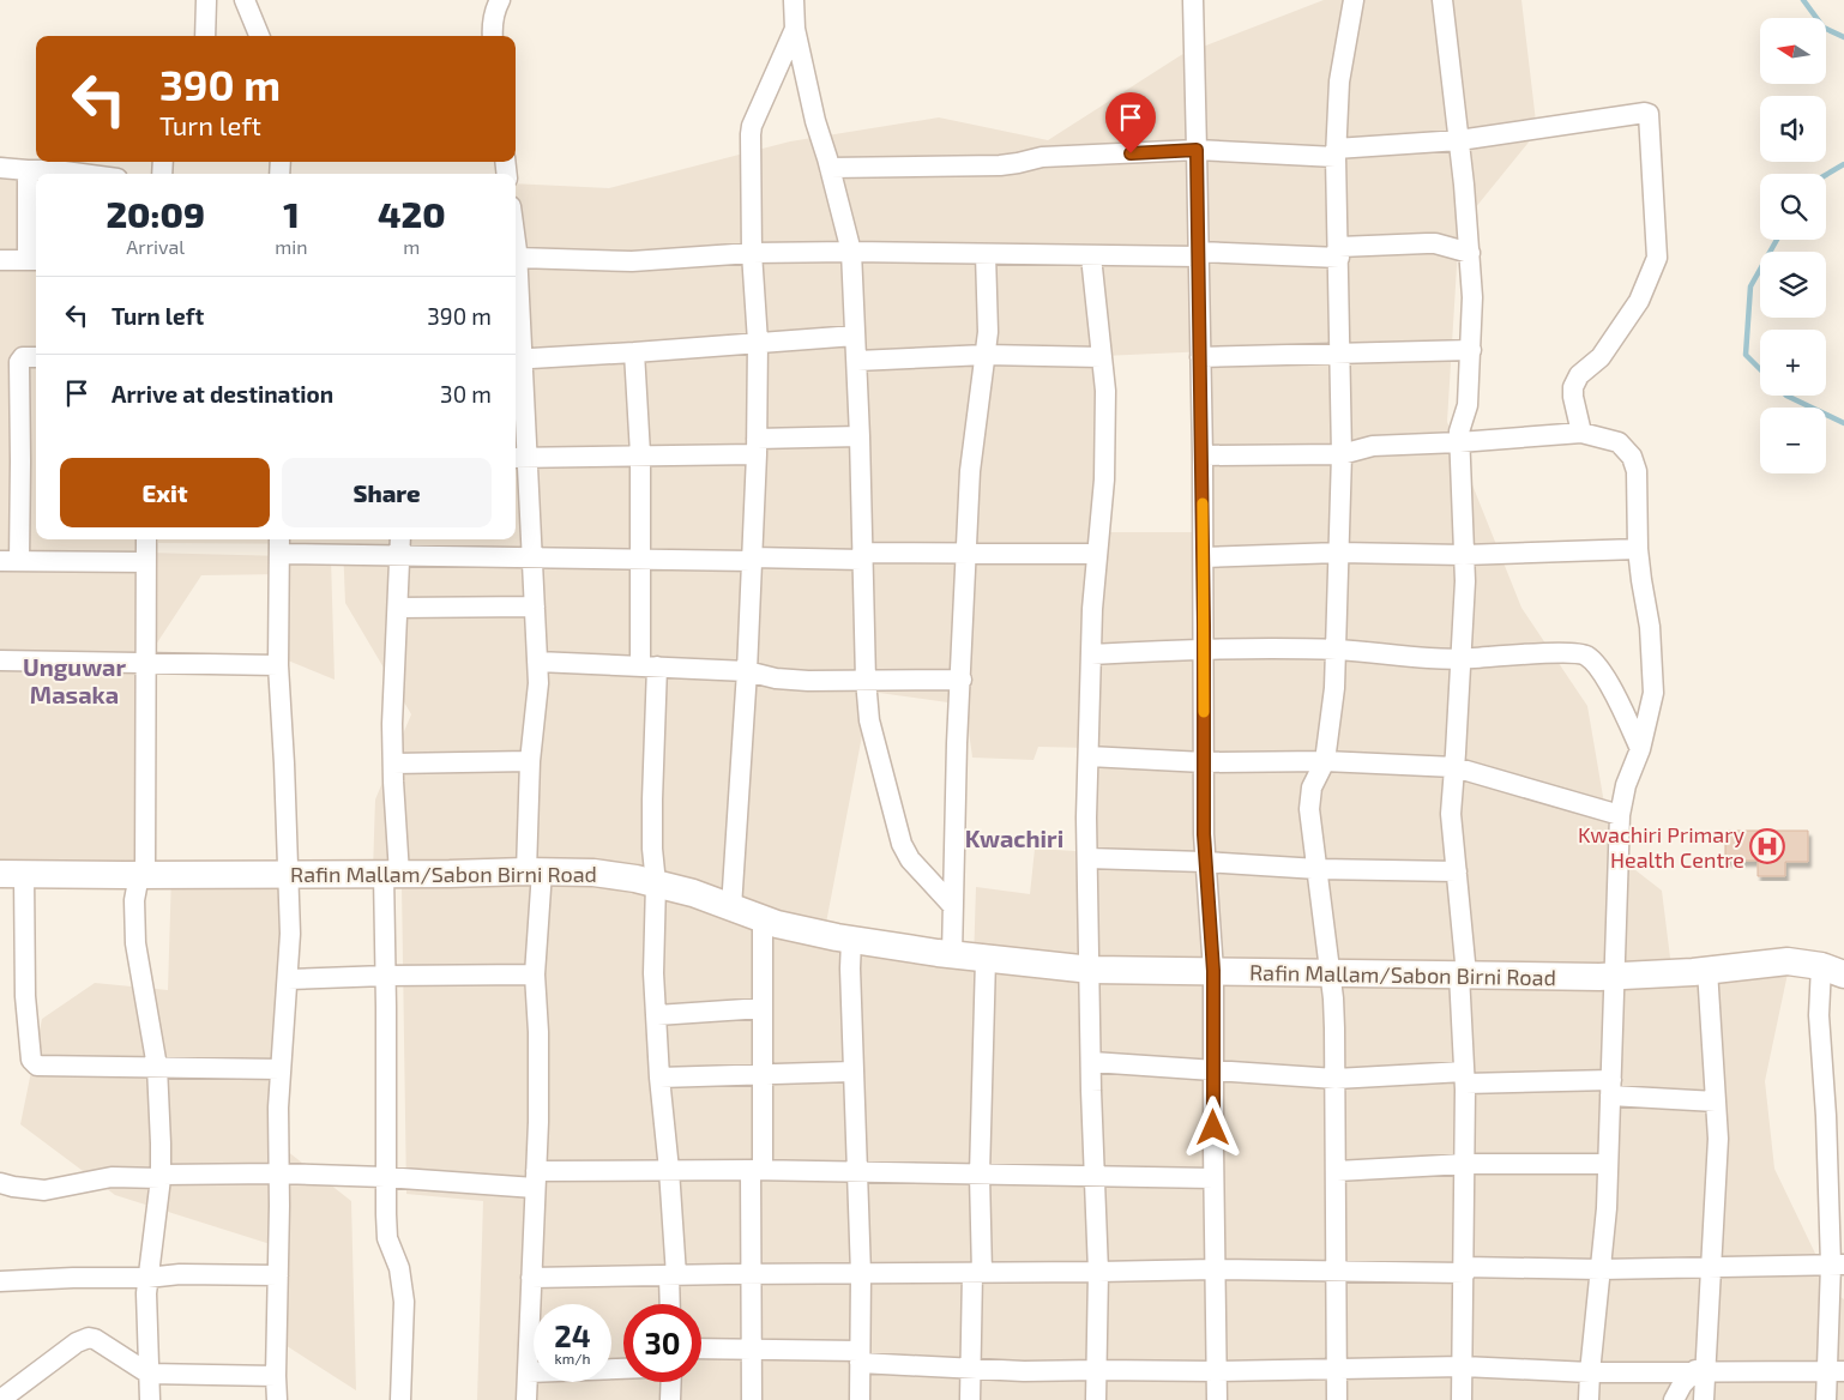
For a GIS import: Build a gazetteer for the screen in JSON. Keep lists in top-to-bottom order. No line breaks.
{"streets":{"street":["Rafin Mallam/Sabon Birni Road"]},"districts":["Unguwar Masaka","Kwachiri"],"places":{"hospital":["Kwachiri Primary Health Centre"]},"north":"left","page":{"map_buttons":["+","−"],"turn":["390 m","Turn left"],"eta":["20:09","Arrival","1","min","420","m"],"list":[{"name":"Turn left","value":"390 m"},{"name":"Arrive at destination","value":"30 m"}],"buttons":["Exit","Share"],"speed":"24 km/h","limit":"30"}}
